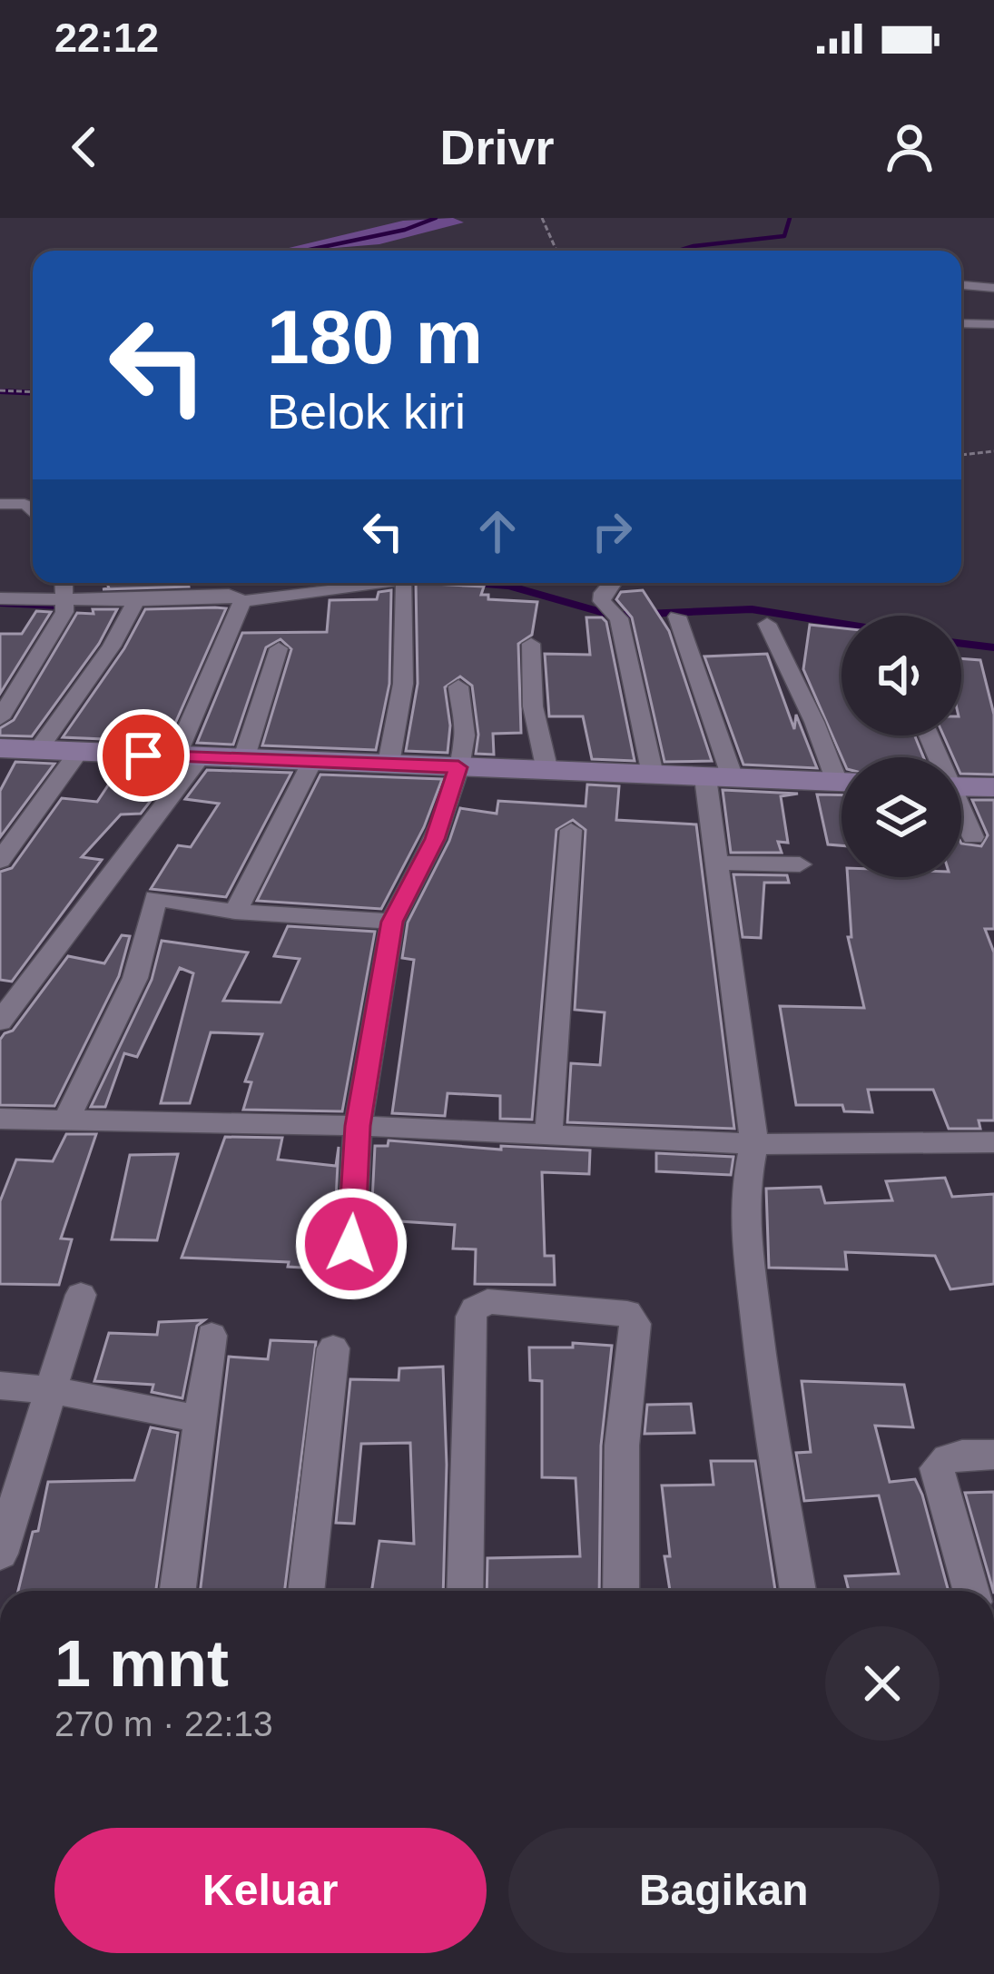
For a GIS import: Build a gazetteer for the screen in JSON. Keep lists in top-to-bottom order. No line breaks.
{"page":{"status":"22:12","header":"Drivr","turn":["180 m","Belok kiri"],"heading":["1 mnt","270 m · 22:13"],"buttons":["Keluar","Bagikan"]}}
